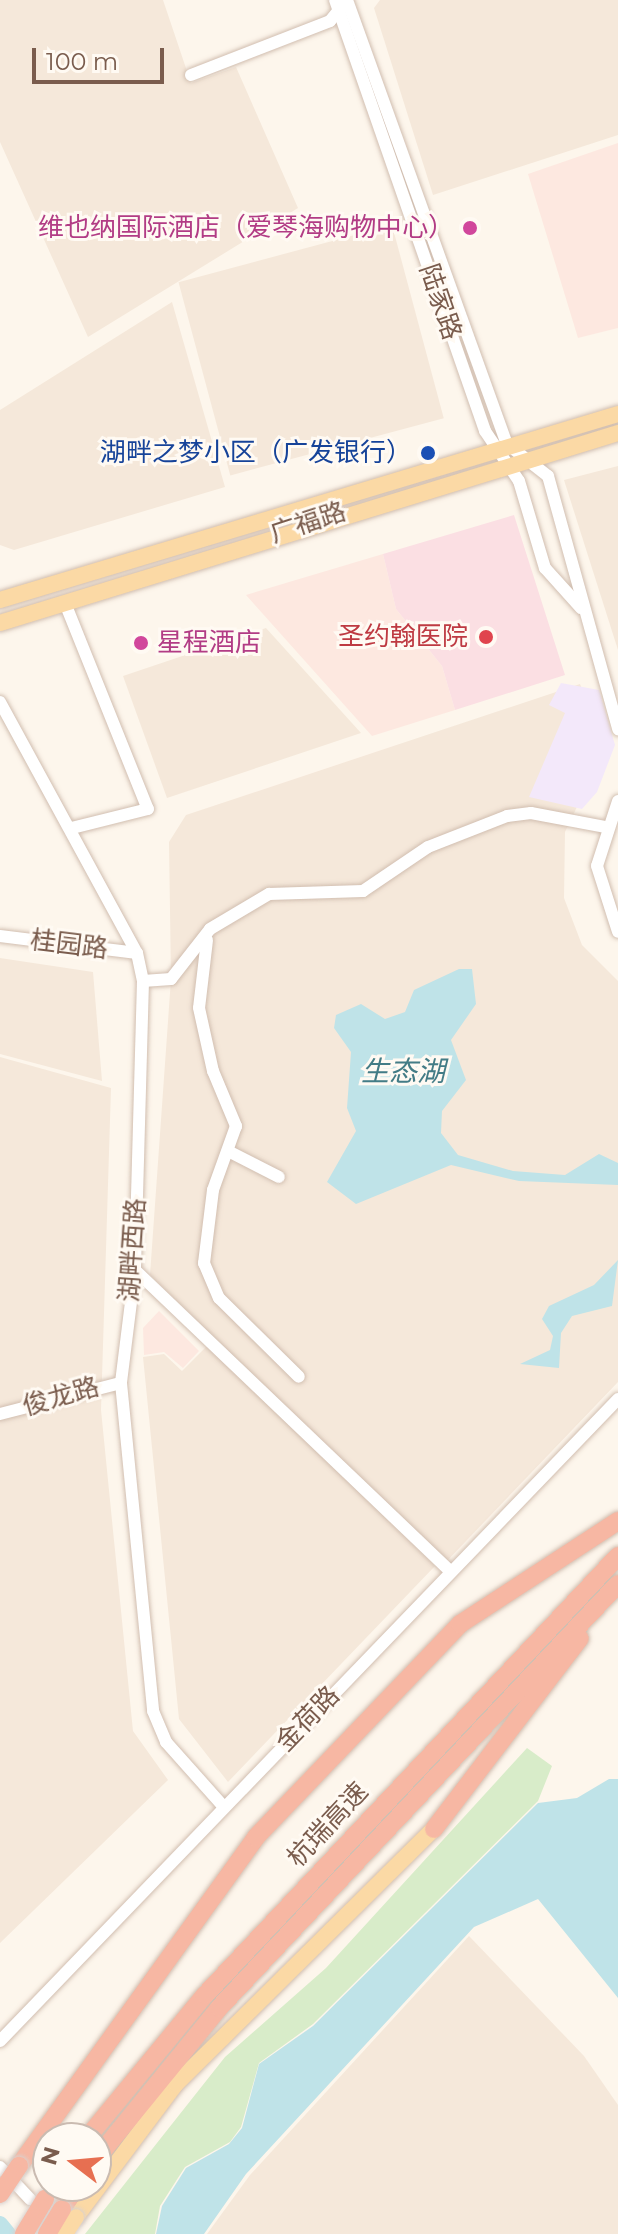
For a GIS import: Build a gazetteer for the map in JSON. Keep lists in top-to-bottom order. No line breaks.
{"streets":{"highway":["杭瑞高速"],"main road":["广福路"],"street":["陆家路","桂园路","湖畔西路","俊龙路","金荷路"]},"crossings":[["陆家路","广福路"],["桂园路","湖畔西路"],["湖畔西路","俊龙路"],["湖畔西路","金荷路"]],"water":["生态湖"],"places":["维也纳国际酒店（爱琴海购物中心）","湖畔之梦小区（广发银行）","圣约翰医院","星程酒店"],"scale_bar":"100 m","north":"left"}
